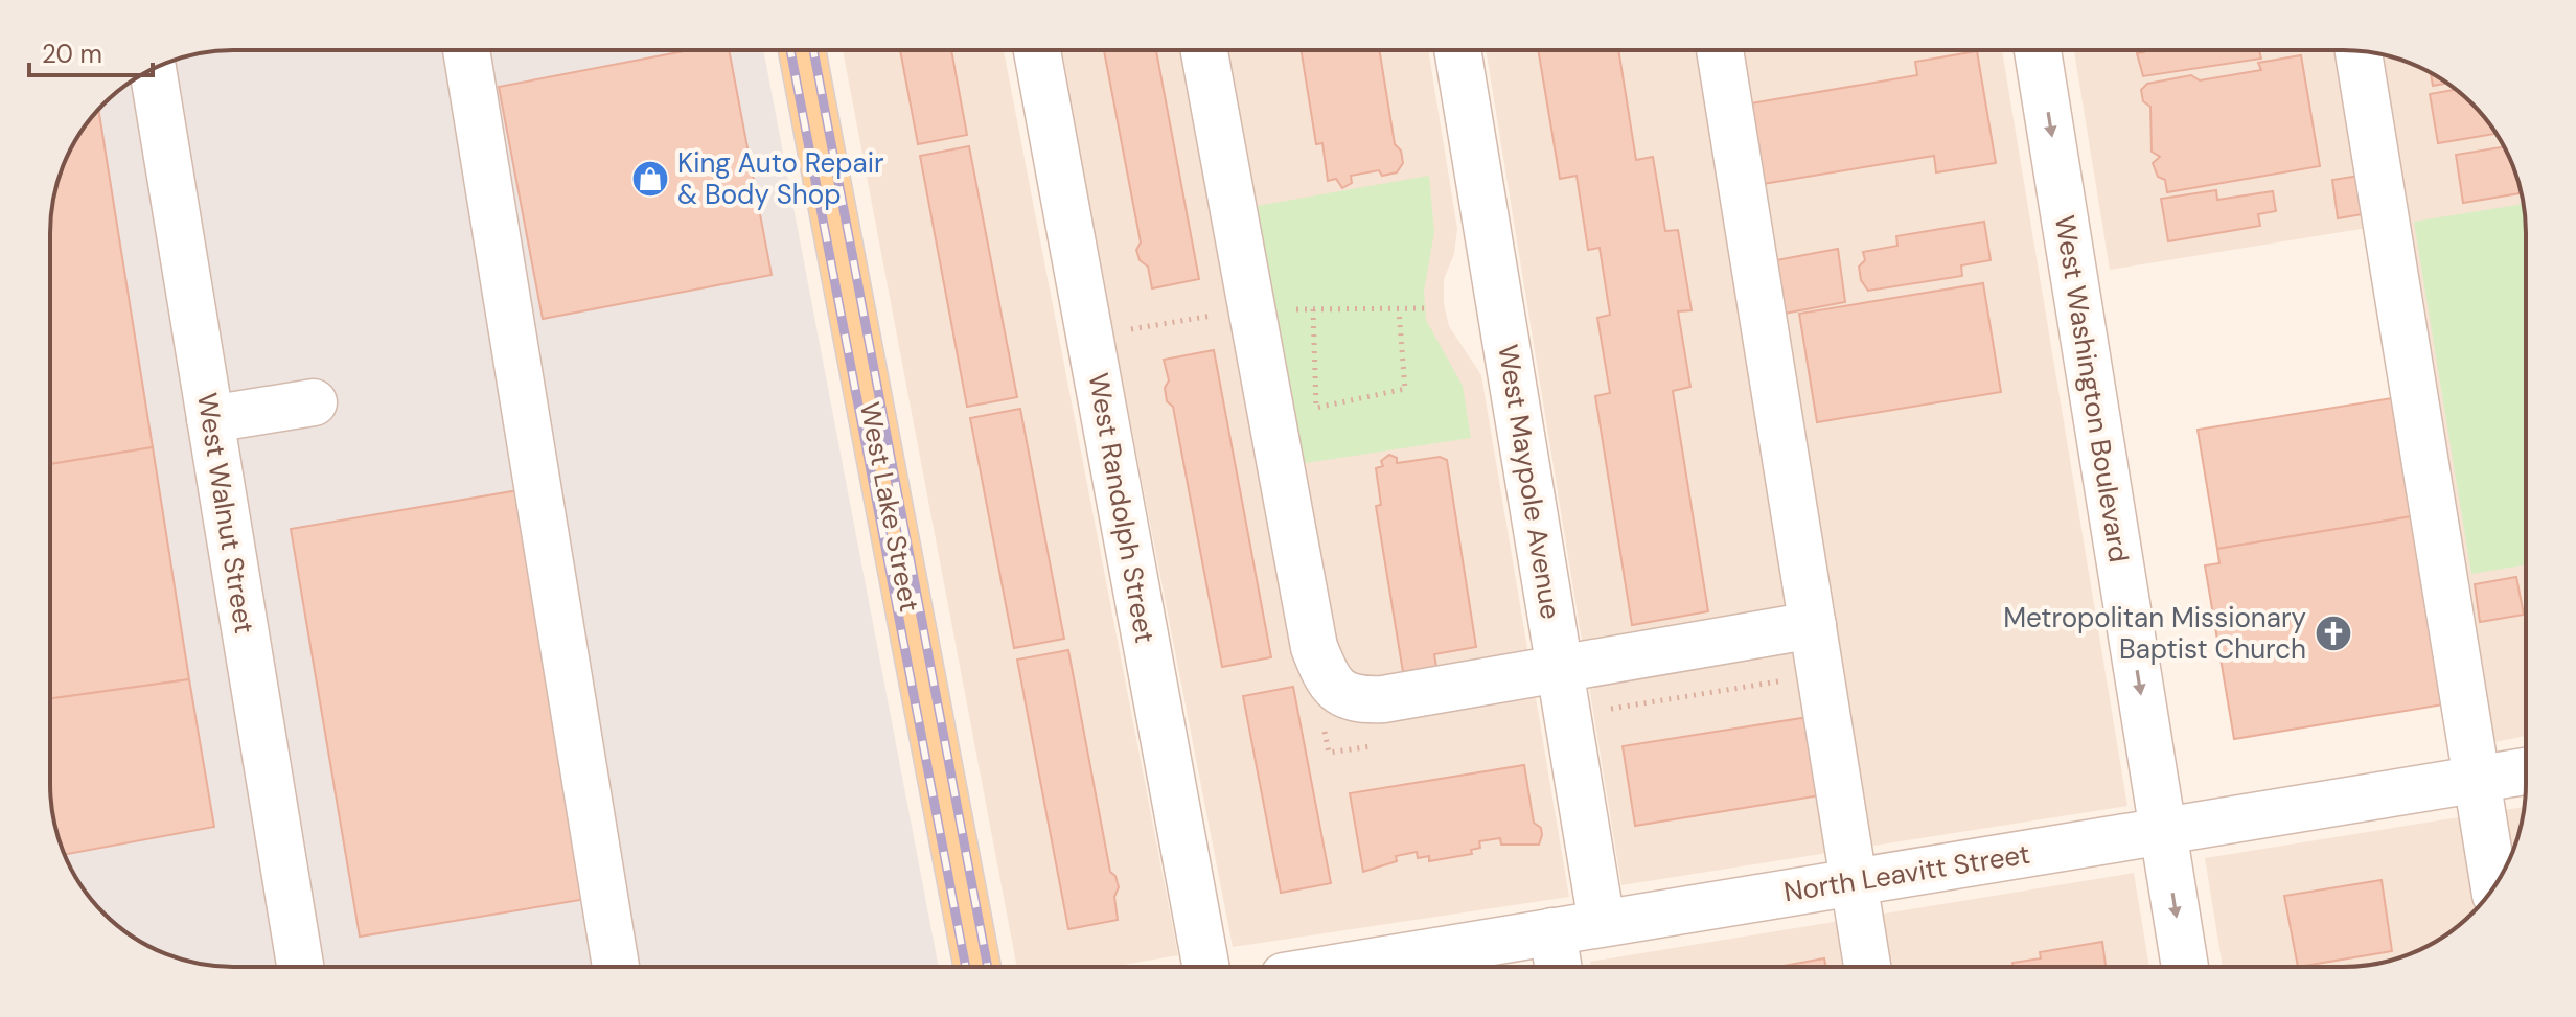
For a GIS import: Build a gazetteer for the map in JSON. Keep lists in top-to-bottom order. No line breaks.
{"streets":{"main road":["West Lake Street"],"street":["West Washington Boulevard","West Maypole Avenue","West Randolph Street","West Walnut Street","North Leavitt Street"]},"crossings":[["West Washington Boulevard","North Leavitt Street"],["West Maypole Avenue","North Leavitt Street"]],"places":{"shop":["King Auto Repair & Body Shop"],"church":["Metropolitan Missionary Baptist Church"]},"scale_bar":"20 m"}
